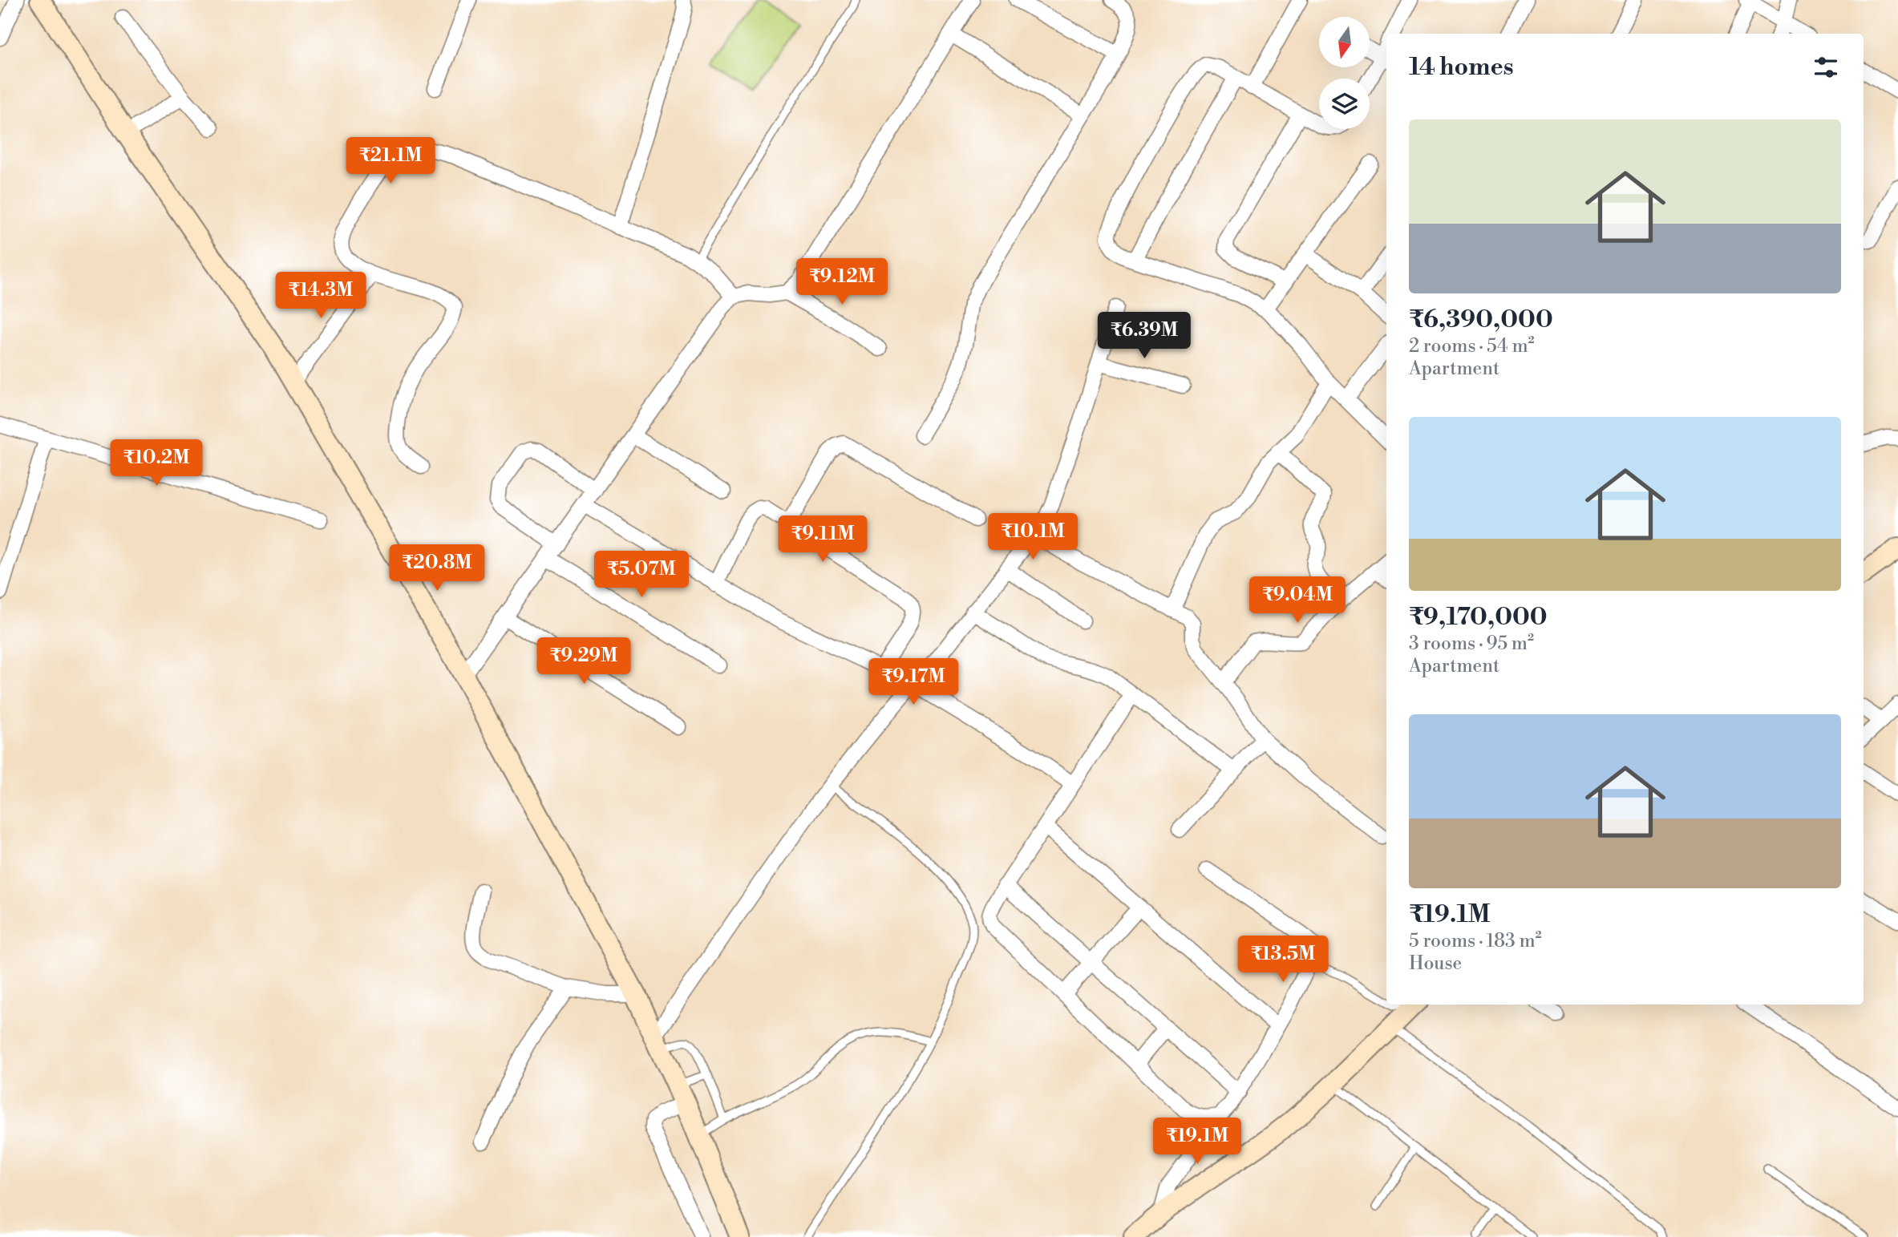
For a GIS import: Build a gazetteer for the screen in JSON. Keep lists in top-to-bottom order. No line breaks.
{"north":"bottom","page":{"heading":"14 homes","list":[{"name":"₹6,390,000","note":"2 rooms · 54 m² · Apartment"},{"name":"₹9,170,000","note":"3 rooms · 95 m² · Apartment"},{"name":"₹19.1M","note":"5 rooms · 183 m² · House"}],"price":["₹21.1M","₹9.12M","₹14.3M","₹6.39M","₹10.2M","₹10.1M","₹9.11M","₹20.8M","₹5.07M","₹9.04M","₹9.29M","₹9.17M","₹13.5M","₹19.1M"]}}
